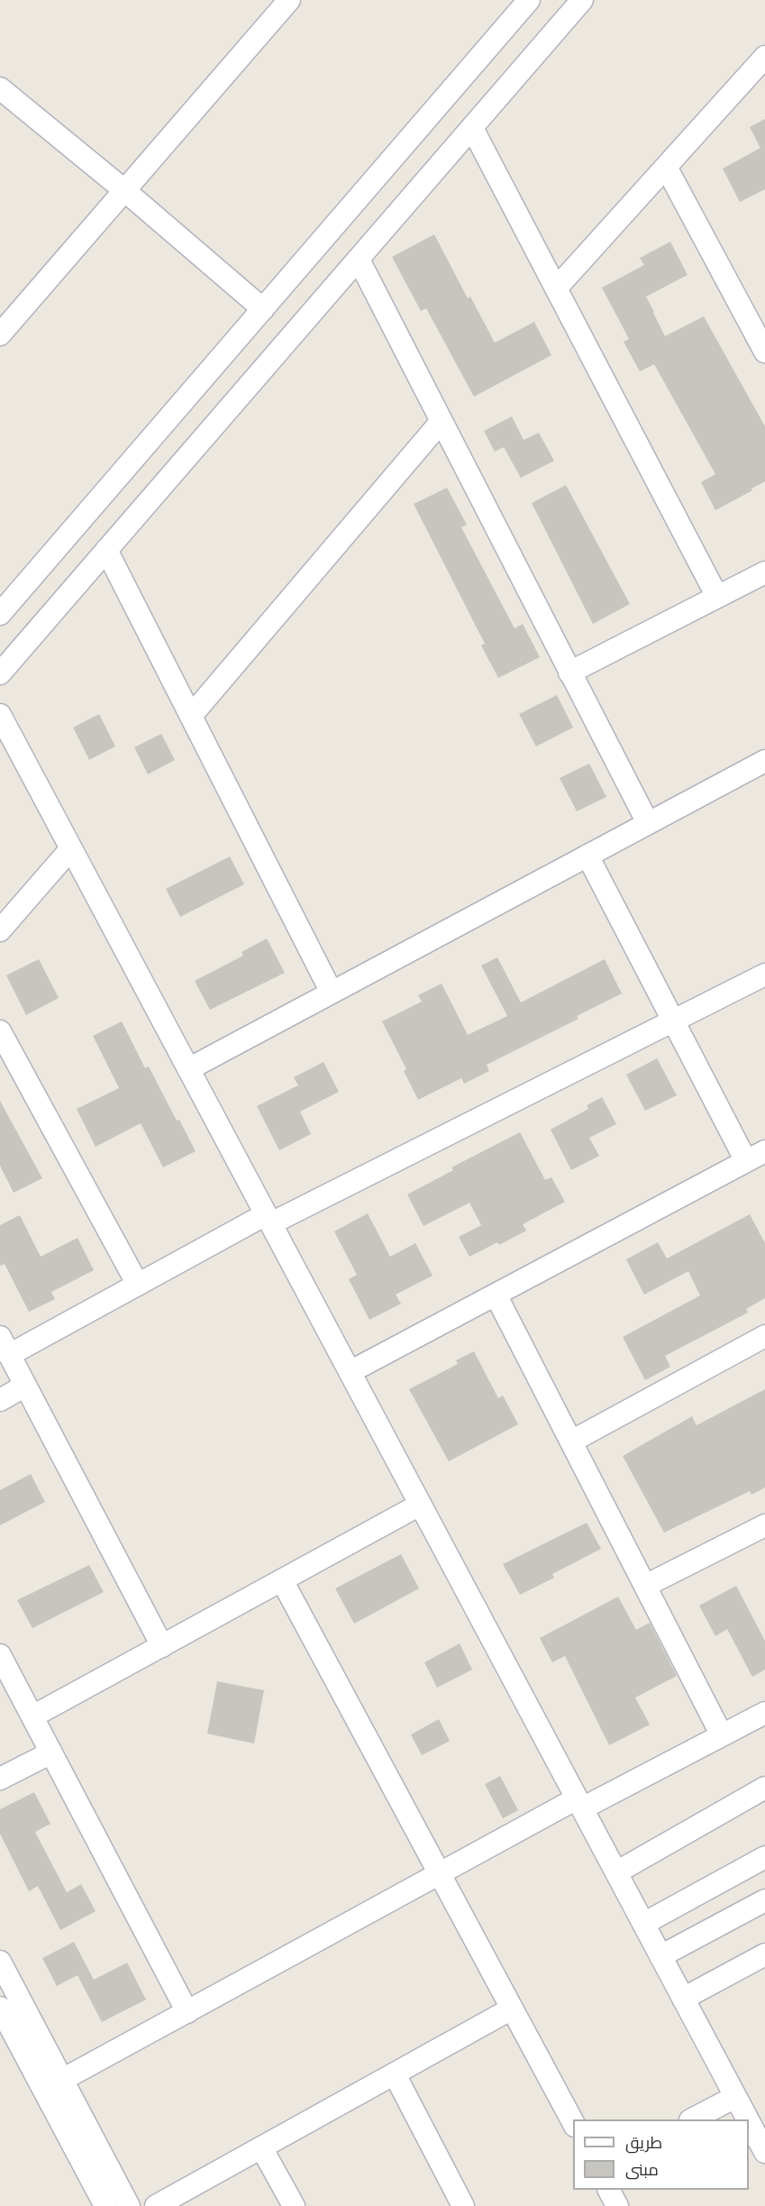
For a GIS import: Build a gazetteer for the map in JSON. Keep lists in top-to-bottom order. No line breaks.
{"legend":["طريق","مبنى"]}
